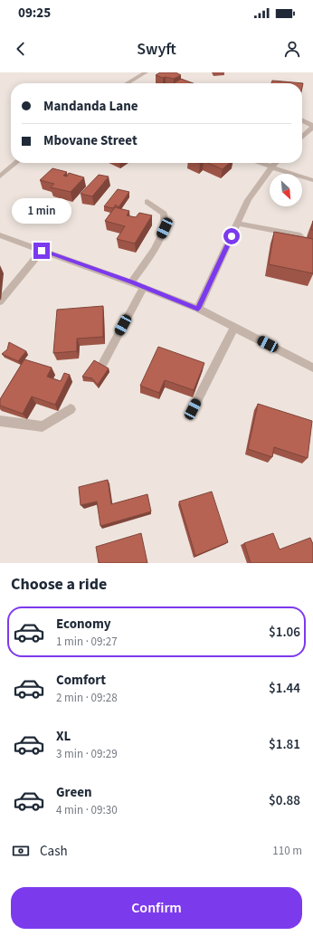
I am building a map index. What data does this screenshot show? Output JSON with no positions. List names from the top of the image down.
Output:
{
  "north": "bottom right",
  "page": {
    "status": "09:25",
    "header": "Swyft",
    "banner": ["Mandanda Lane", "Mbovane Street"],
    "bubble": "1 min",
    "heading": "Choose a ride",
    "list": [
      {
        "name": "Economy",
        "note": "1 min · 09:27",
        "value": "$1.06"
      },
      {
        "name": "Comfort",
        "note": "2 min · 09:28",
        "value": "$1.44"
      },
      {
        "name": "XL",
        "note": "3 min · 09:29",
        "value": "$1.81"
      },
      {
        "name": "Green",
        "note": "4 min · 09:30",
        "value": "$0.88"
      }
    ],
    "pay": ["Cash", "110 m"],
    "buttons": "Confirm"
  }
}
